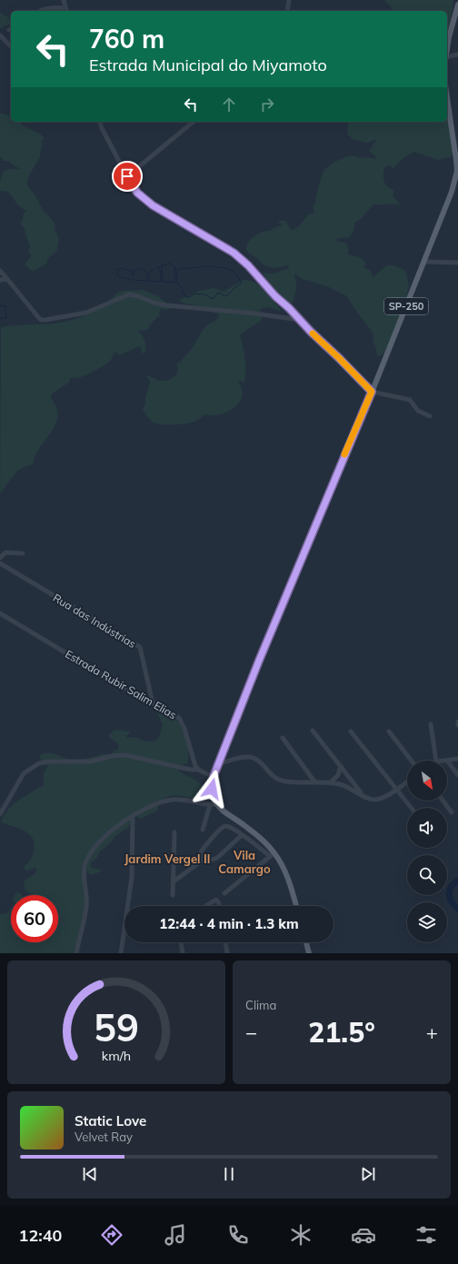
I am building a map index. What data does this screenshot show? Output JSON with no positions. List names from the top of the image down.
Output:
{
  "streets": {
    "main road": ["SP-250"],
    "street": ["Rua das Indústrias", "Estrada Rubir Salim Elias"]
  },
  "crossings": [
    ["Rua das Indústrias", "Estrada Rubir Salim Elias"]
  ],
  "districts": ["Vila Camargo", "Jardim Vergel II"],
  "north": "bottom right",
  "page": {
    "turn": ["760 m", "Estrada Municipal do Miyamoto"],
    "limit": "60",
    "trip": "12:44 · 4 min · 1.3 km",
    "tile": "Clima",
    "heat": ["−", "21.5°", "+"],
    "song": ["Static Love", "Velvet Ray"],
    "tabs": "12:40",
    "gauge": ["59", "km/h"]
  }
}
